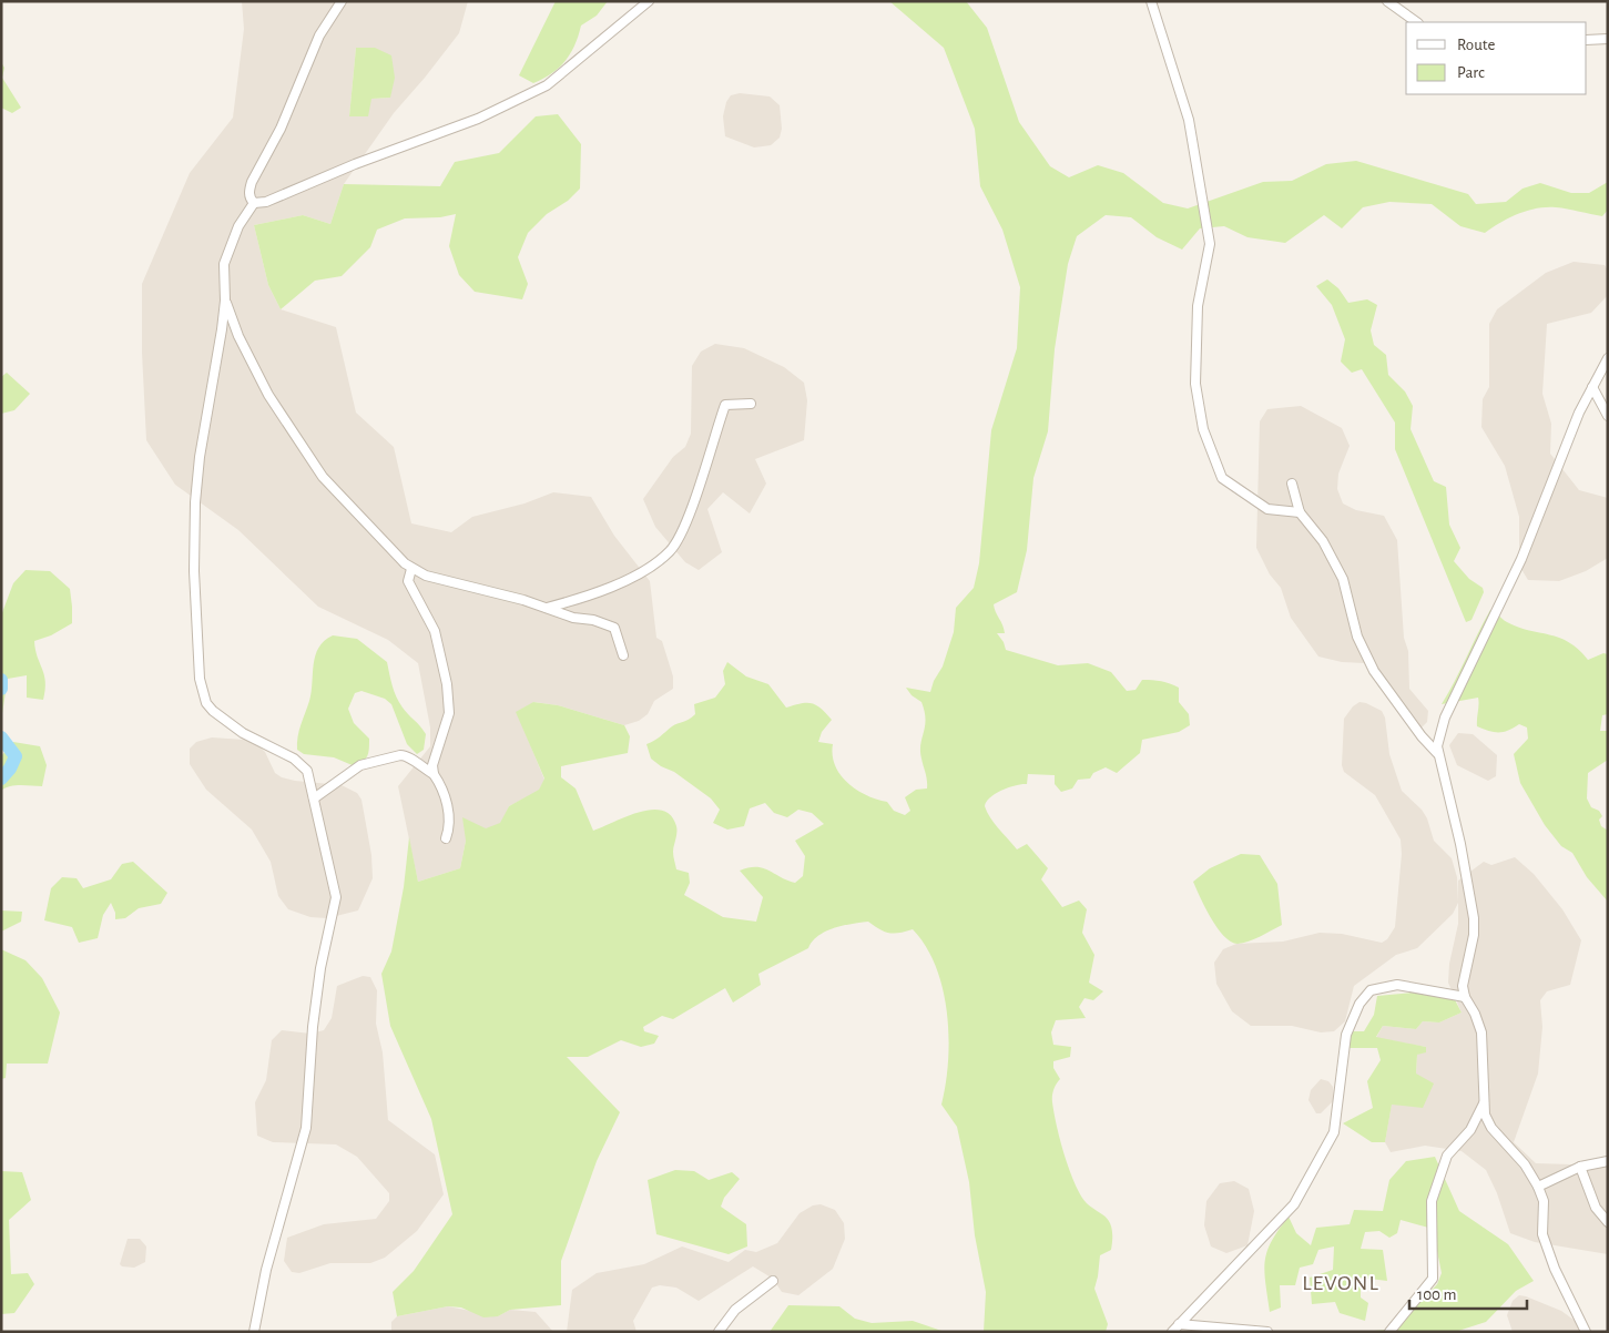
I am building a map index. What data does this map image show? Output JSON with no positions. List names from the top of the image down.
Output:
{
  "districts": ["LEVONL"],
  "legend": ["Route", "Parc"],
  "scale_bar": "100 m"
}
